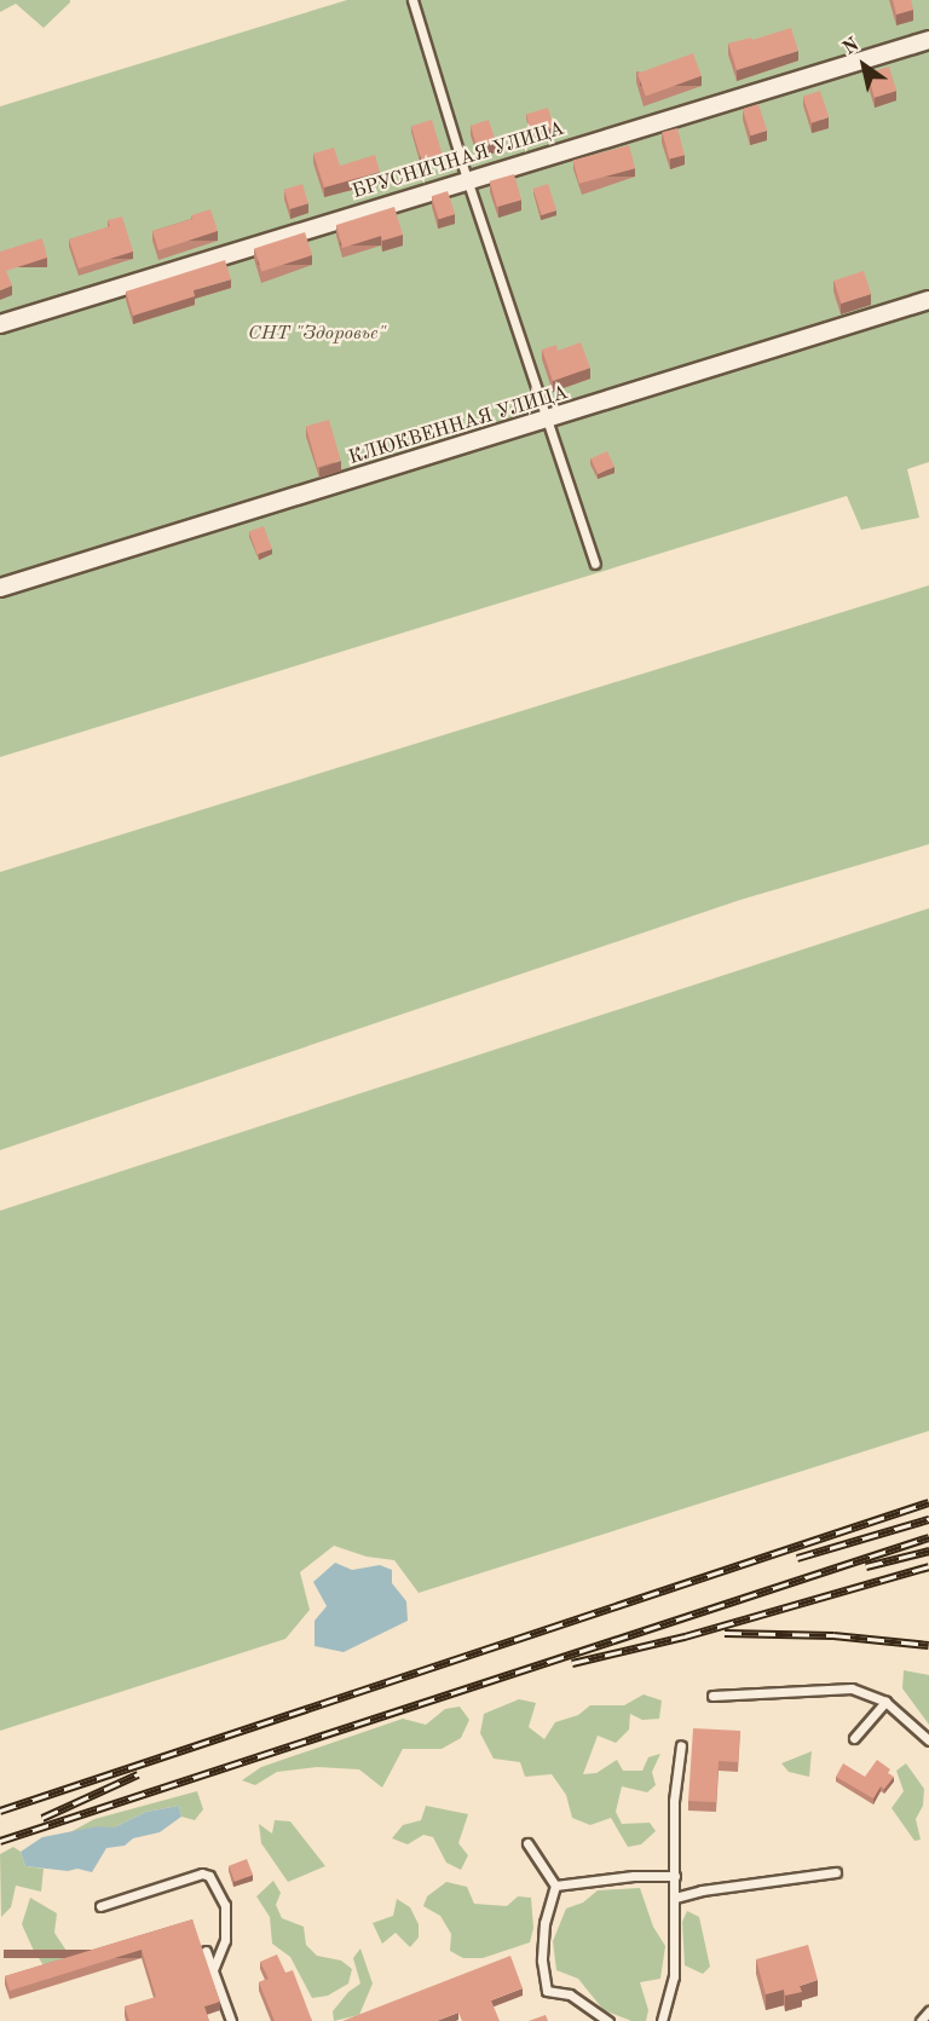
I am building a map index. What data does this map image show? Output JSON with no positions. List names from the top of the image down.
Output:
{
  "streets": {
    "street": ["БРУСНИЧНАЯ УЛИЦА", "КЛЮКВЕННАЯ УЛИЦА"]
  },
  "parks": ["СНТ \"Здоровье\""],
  "north": "top left"
}
